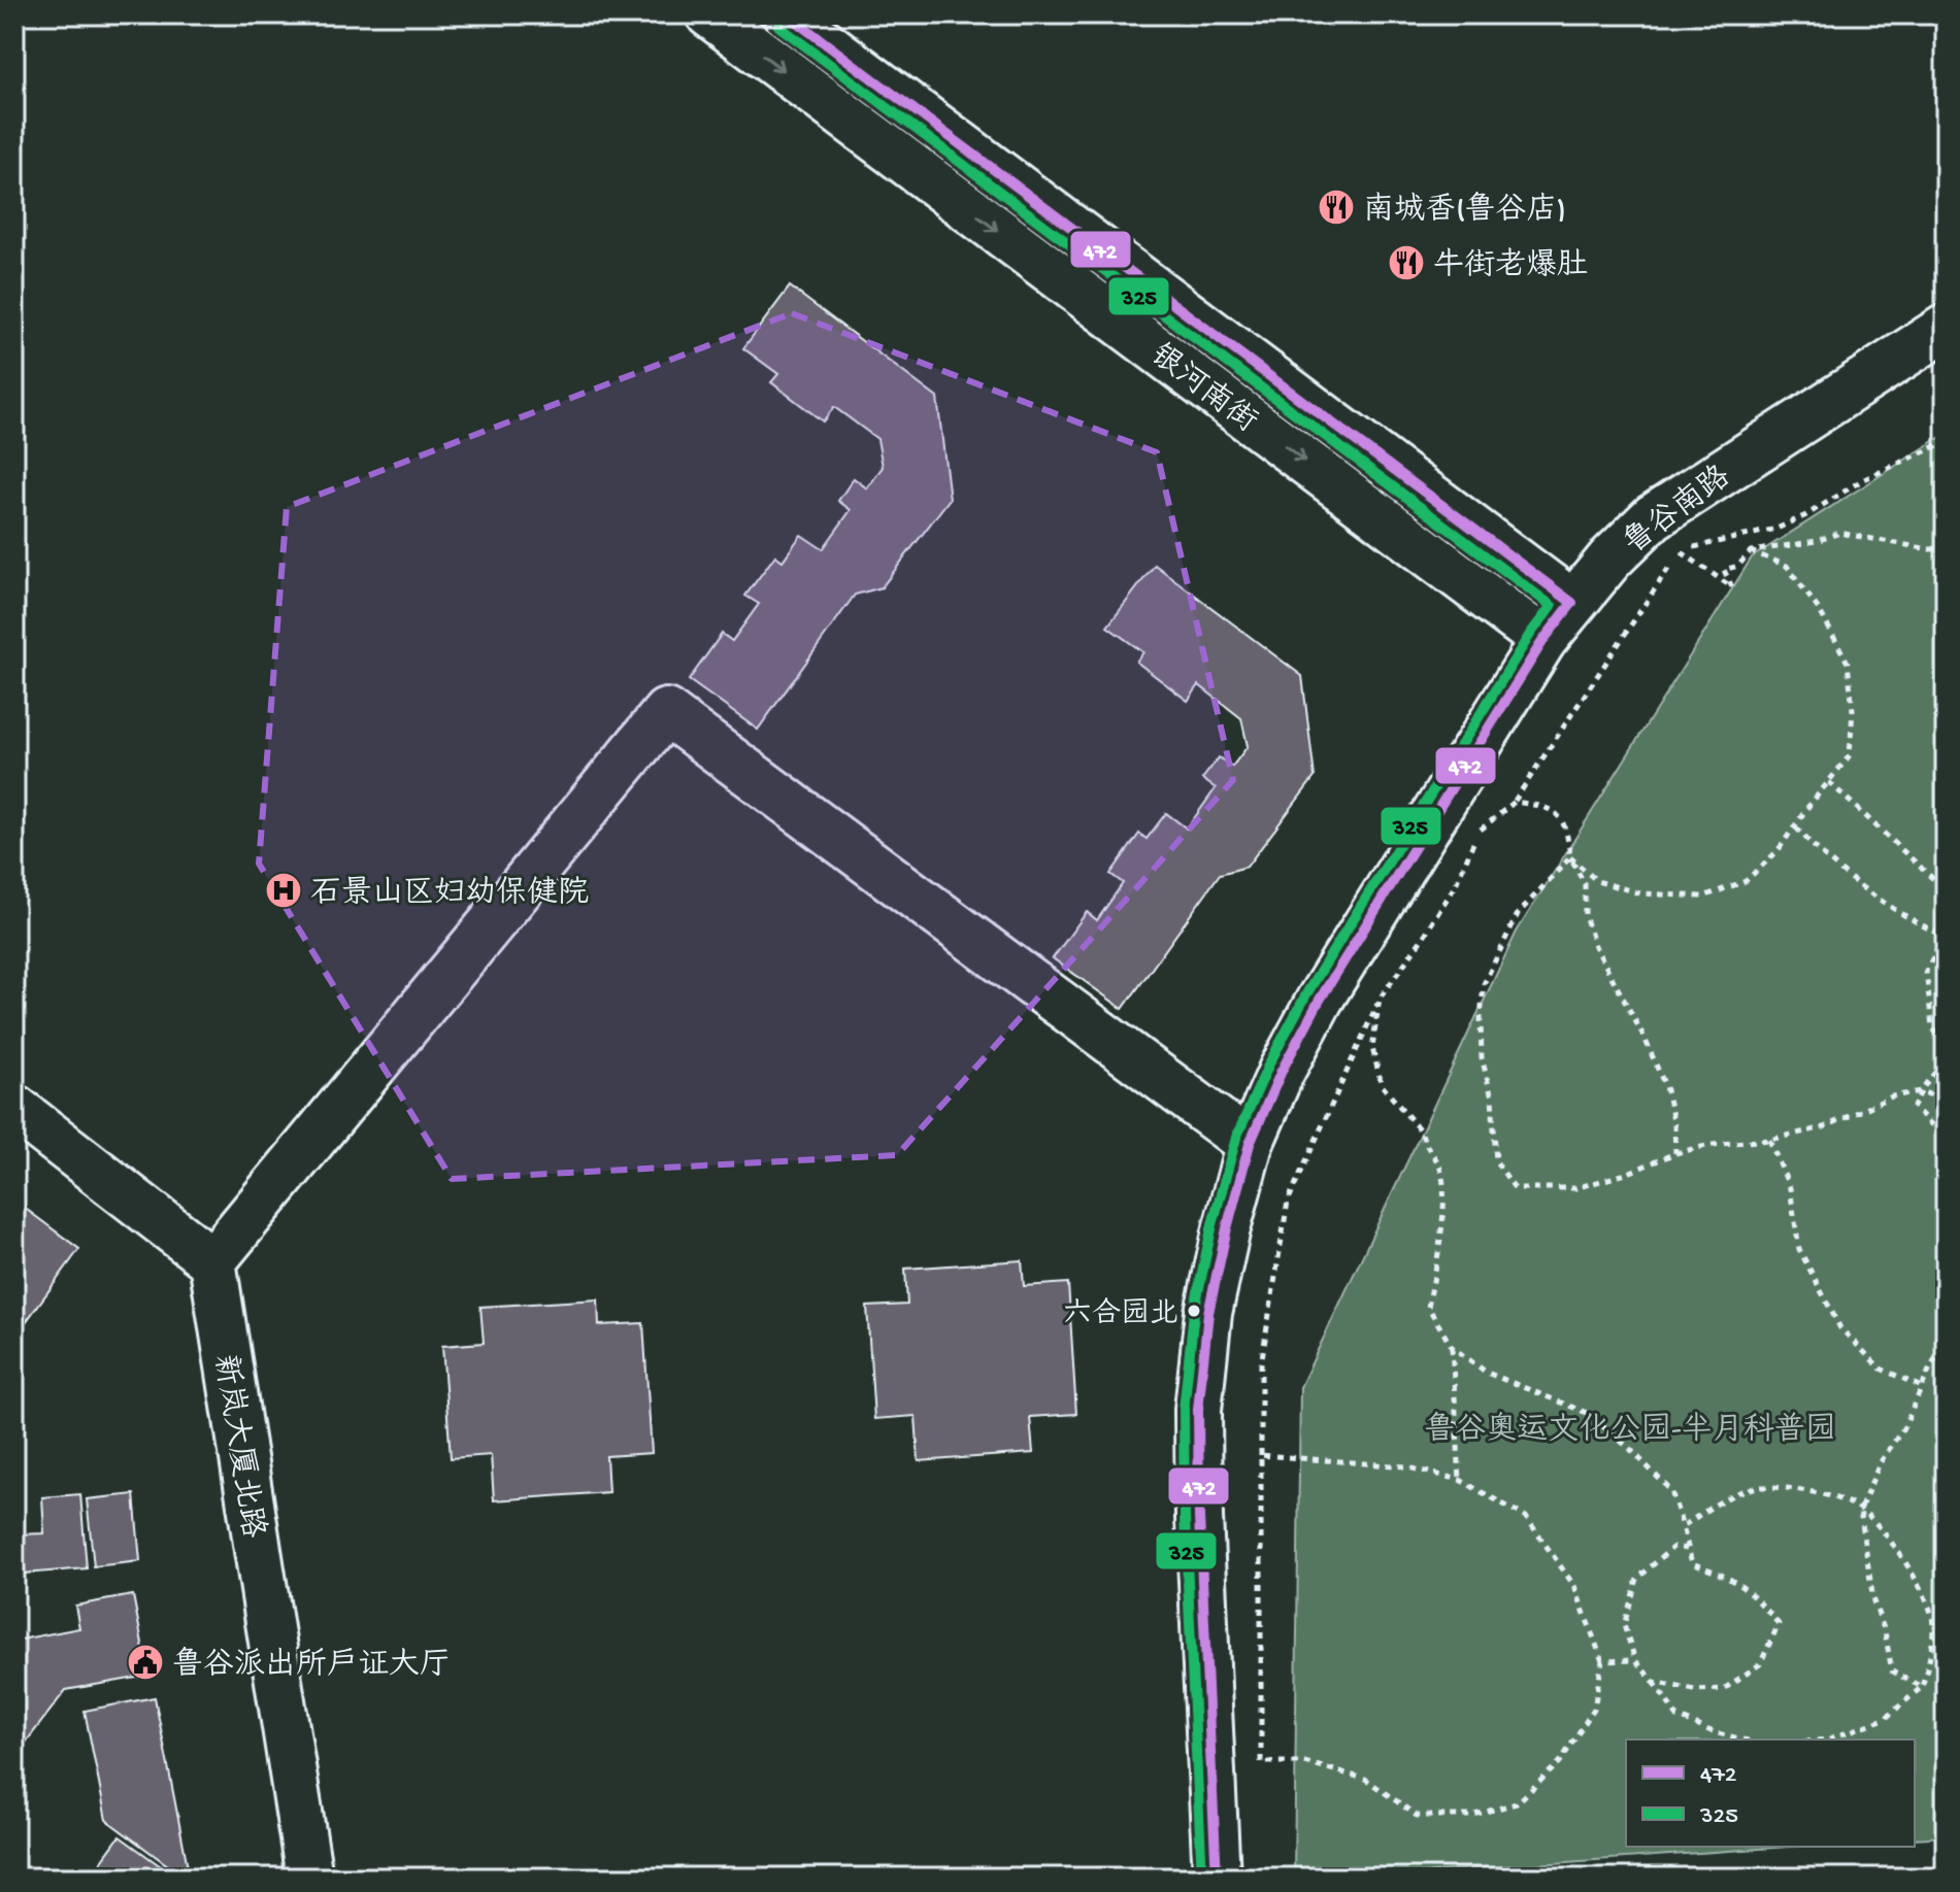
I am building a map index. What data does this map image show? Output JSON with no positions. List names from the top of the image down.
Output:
{
  "streets": {
    "street": ["银河南街", "鲁谷南路", "新岚大厦北路"]
  },
  "crossings": [
    ["银河南街", "鲁谷南路"]
  ],
  "parks": ["鲁谷奥运文化公园-半月科普园"],
  "places": {
    "restaurant": ["南城香(鲁谷店)", "牛街老爆肚"],
    "hospital": ["石景山区妇幼保健院"],
    "other": ["六合园北"],
    "public building": ["鲁谷派出所户证大厅"]
  },
  "lines": ["transit line 472", "transit line 325"],
  "legend": ["472", "325"]
}
